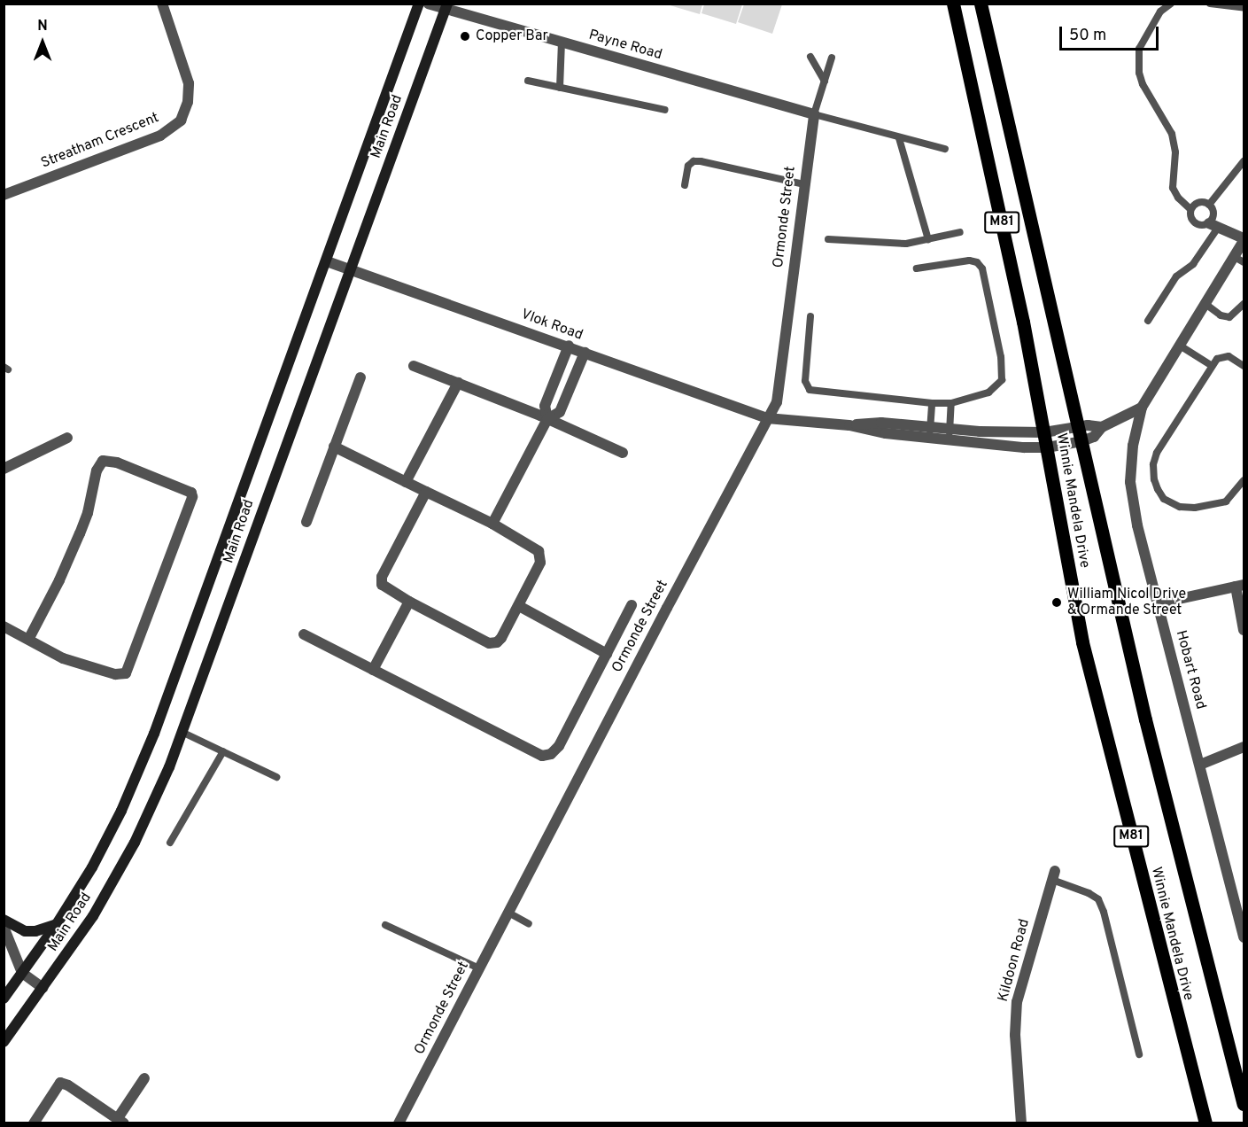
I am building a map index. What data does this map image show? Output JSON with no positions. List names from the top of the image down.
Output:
{
  "streets": {
    "main road": ["Main Road", "M81", "Winnie Mandela Drive"],
    "street": [
      "Payne Road",
      "Streatham Crescent",
      "Ormonde Street",
      "Vlok Road",
      "Hobart Road",
      "Kildoon Road"
    ]
  },
  "crossings": [
    ["Payne Road", "Main Road"],
    ["Payne Road", "Ormonde Street"],
    ["Main Road", "Vlok Road"],
    ["Ormonde Street", "Vlok Road"]
  ],
  "places": ["Copper Bar", "William Nicol Drive & Ormande Street"],
  "scale_bar": "50 m",
  "north": "top"
}
